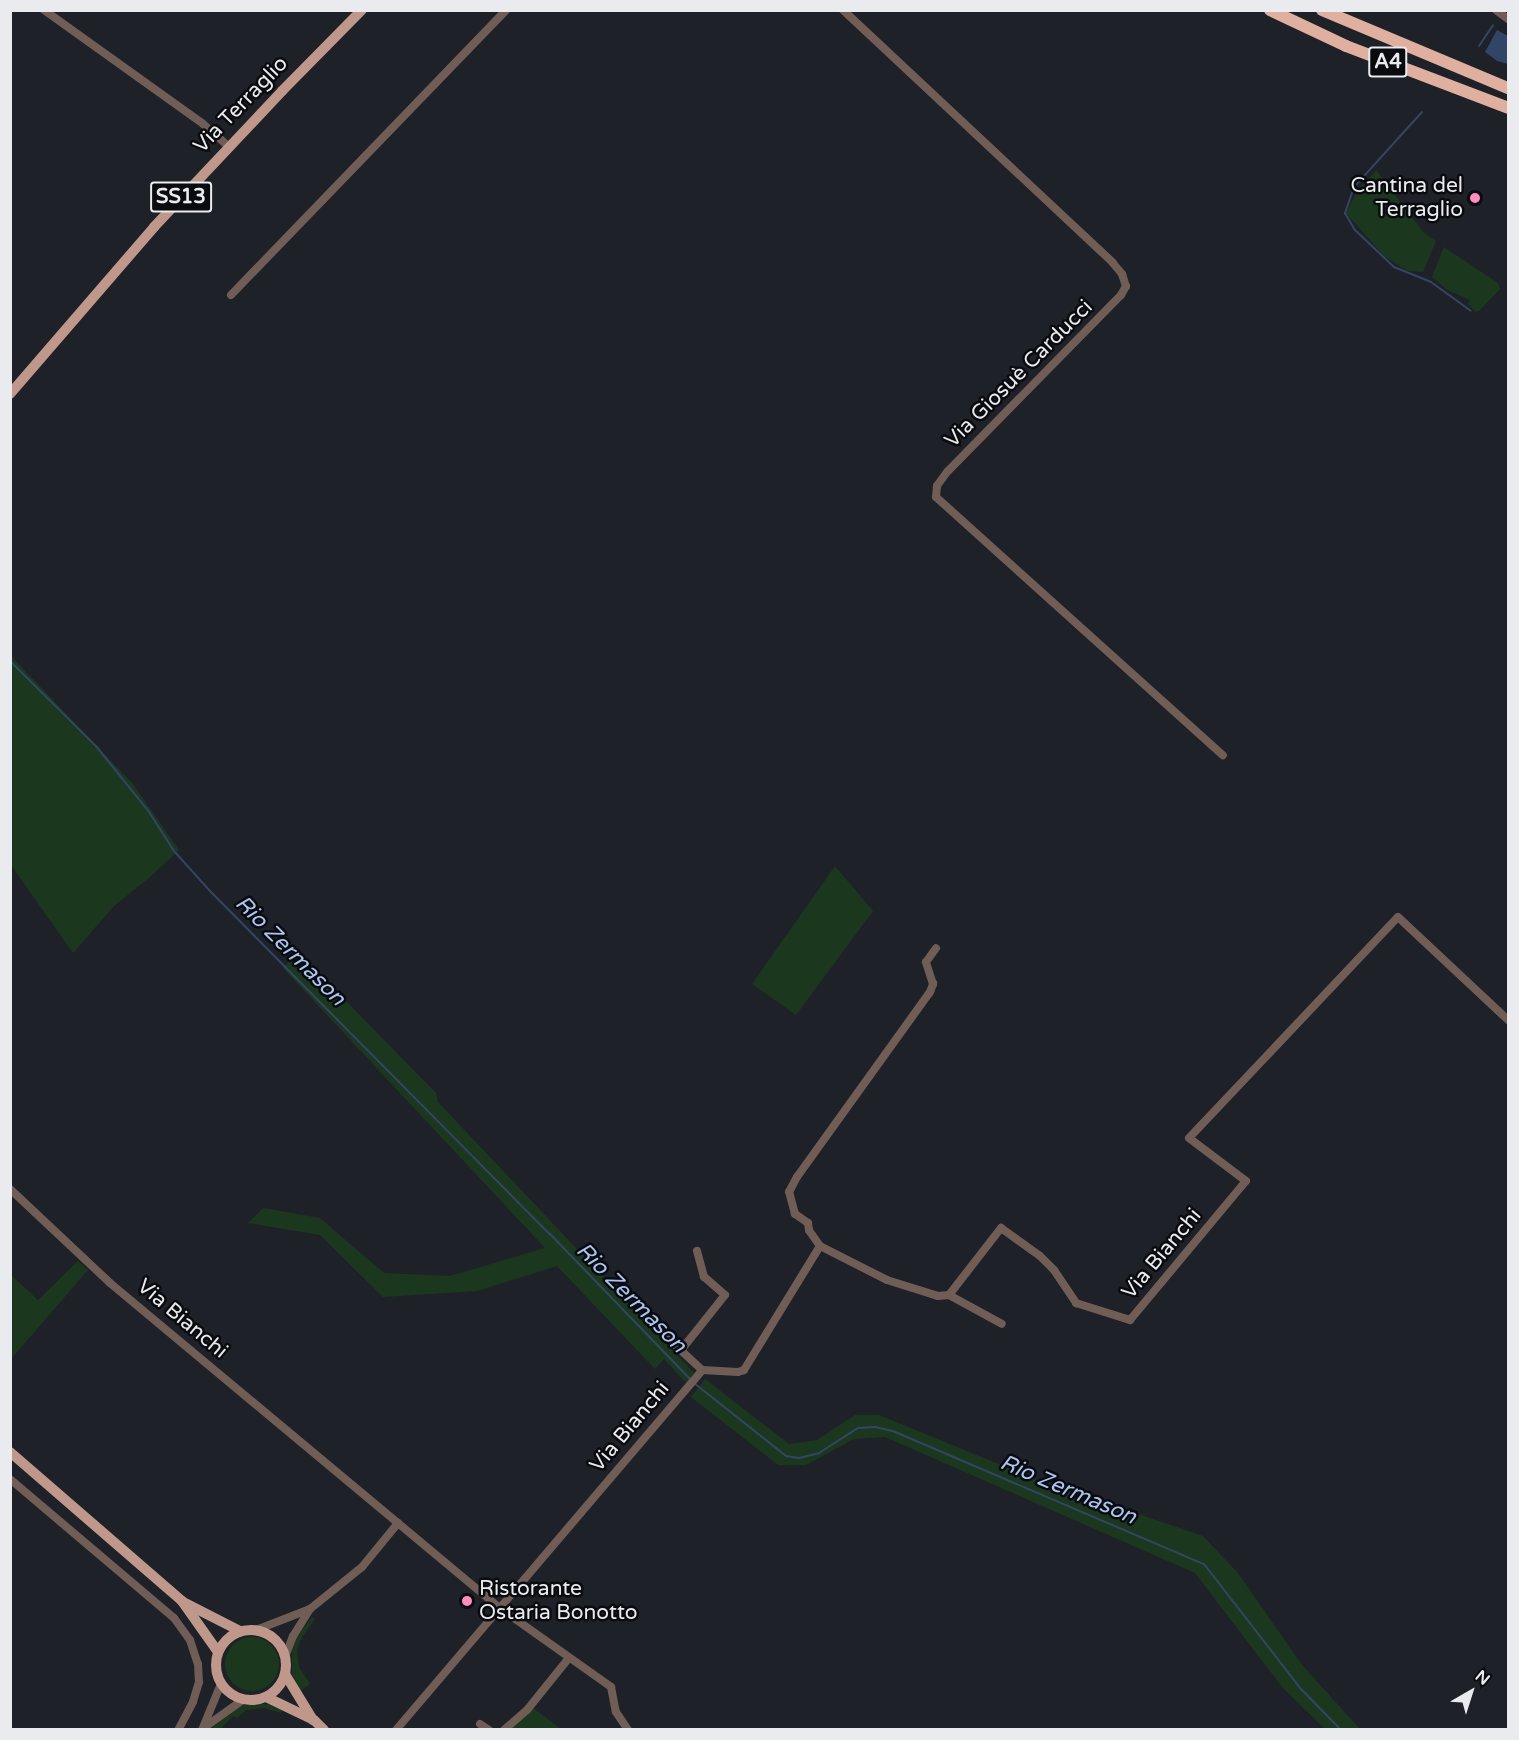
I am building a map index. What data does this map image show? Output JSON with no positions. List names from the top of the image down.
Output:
{
  "streets": {
    "highway": ["A4"],
    "main road": ["Via Terraglio", "SS13"],
    "street": ["Via Giosuè Carducci", "Via Bianchi"]
  },
  "water": ["Rio Zermason"],
  "places": ["Cantina del Terraglio", "Ristorante Ostaria Bonotto"],
  "north": "top right"
}
